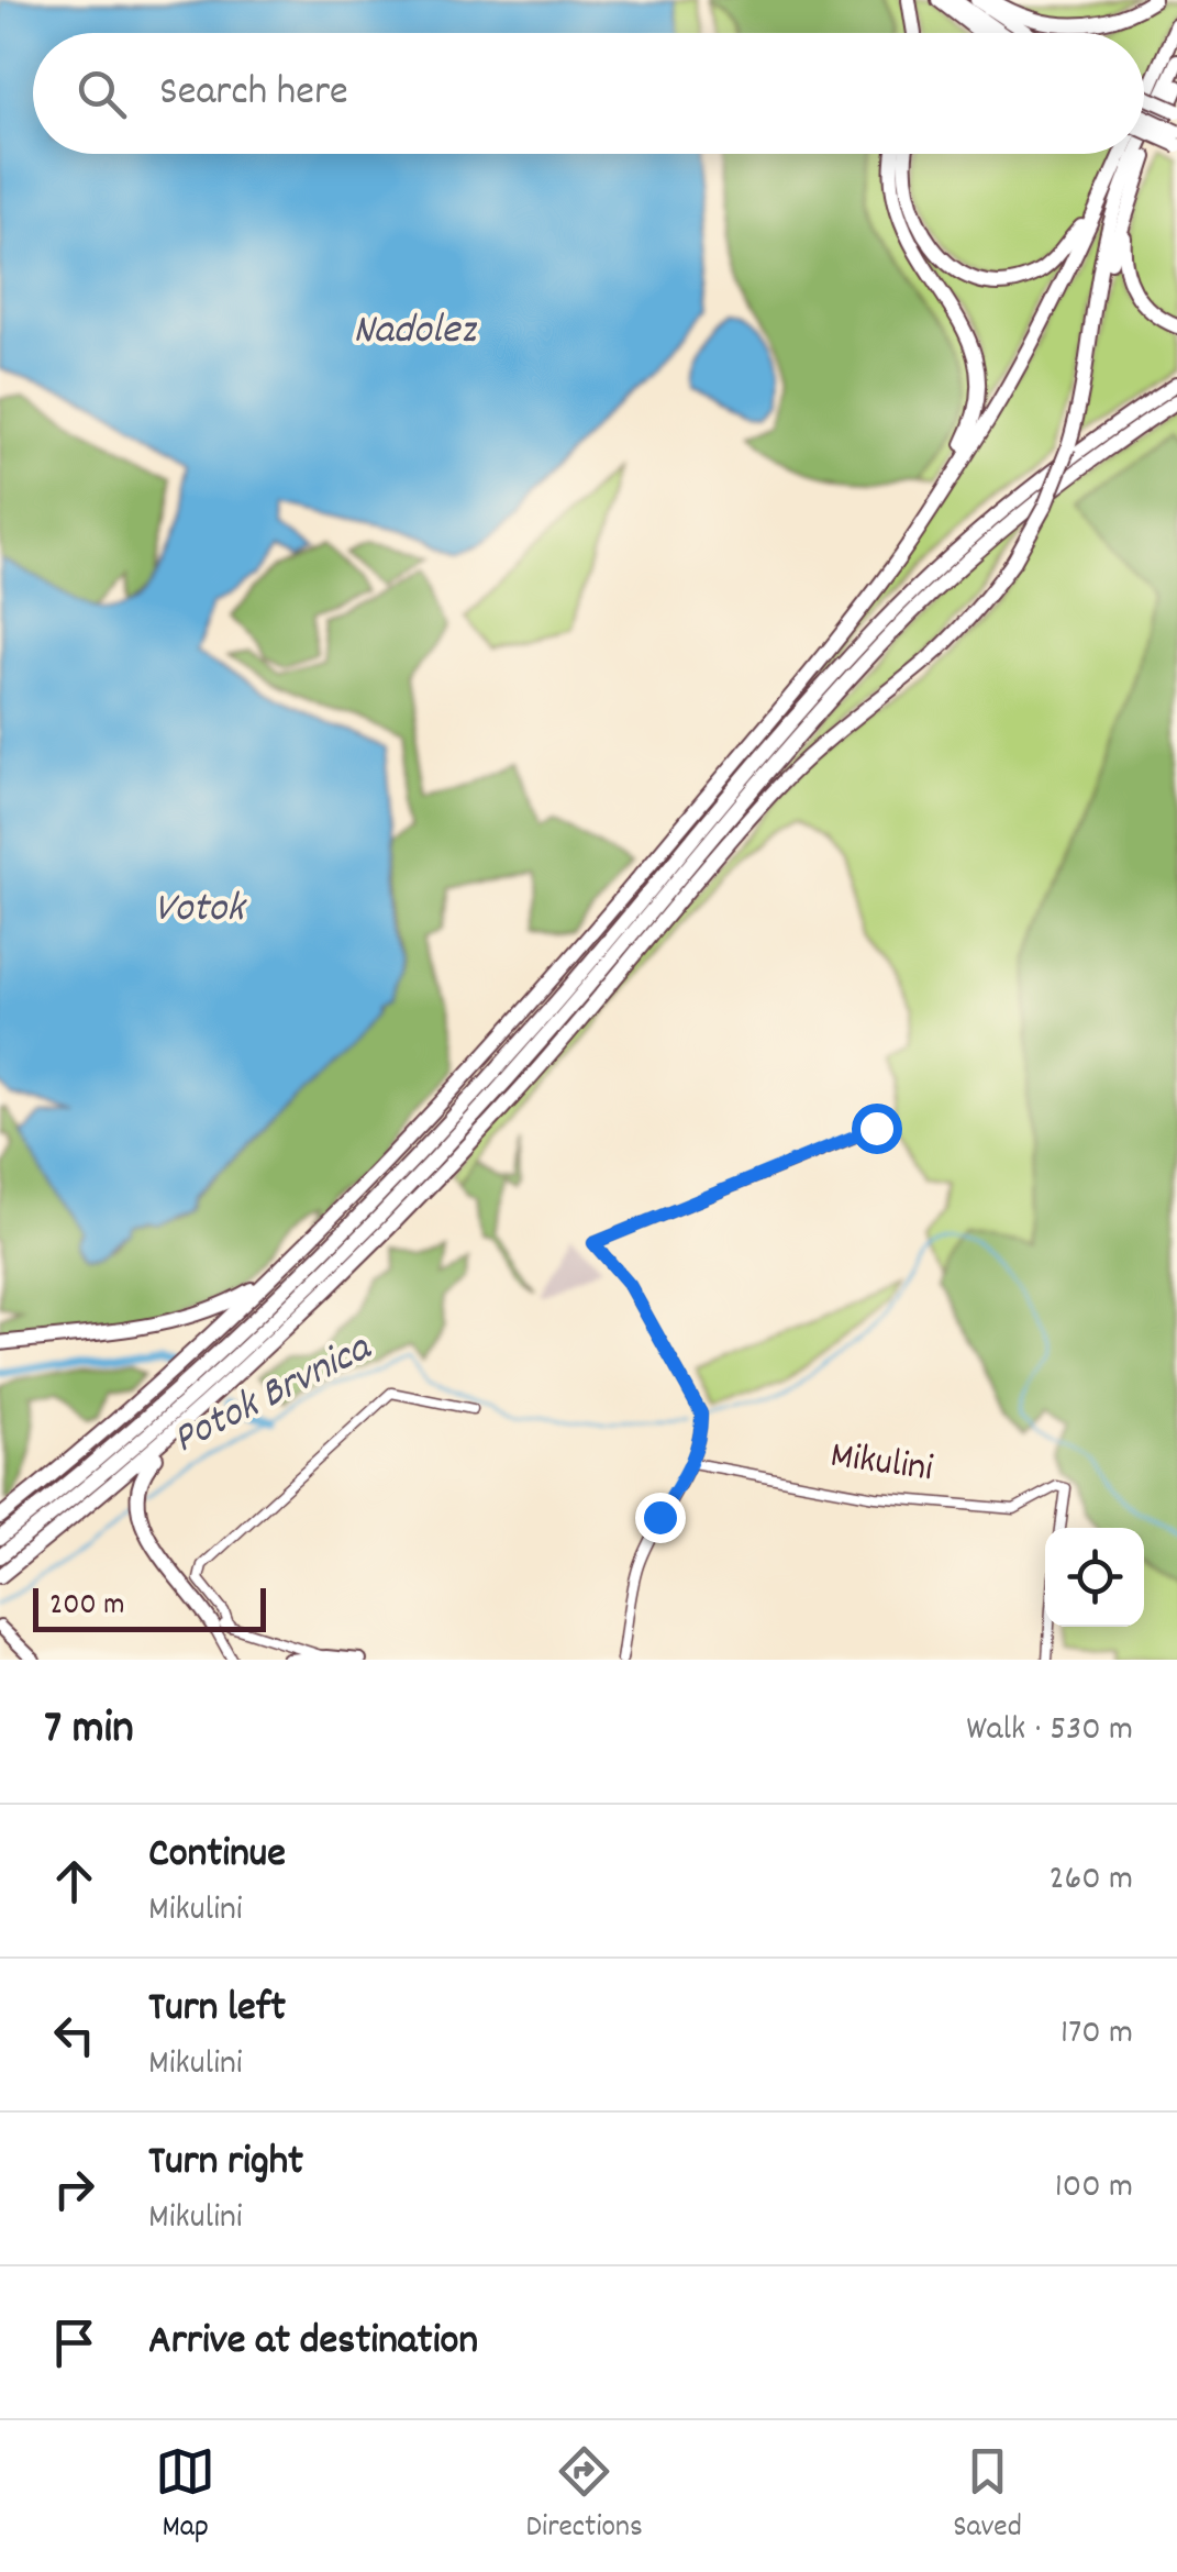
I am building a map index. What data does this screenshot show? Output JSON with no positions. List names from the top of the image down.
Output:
{
  "streets": {
    "street": ["Mikulini"]
  },
  "water": ["Nadolez", "Votok", "Potok Brvnica"],
  "scale_bar": "200 m",
  "page": {
    "search": "Search here",
    "scale": "200 m",
    "heading": ["7 min", "Walk · 530 m"],
    "list": [
      ["Continue", "Mikulini", "260 m"],
      ["Turn left", "Mikulini", "170 m"],
      ["Turn right", "Mikulini", "100 m"],
      "Arrive at destination"
    ],
    "nav": ["Map", "Directions", "Saved"]
  }
}
